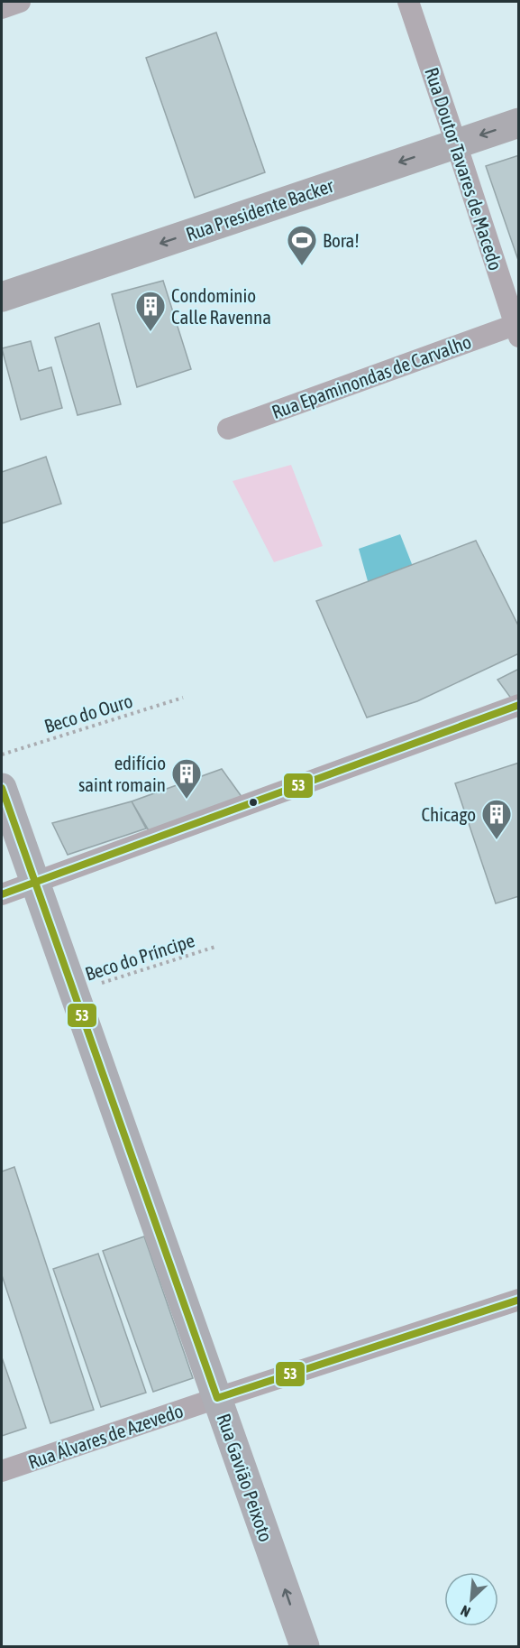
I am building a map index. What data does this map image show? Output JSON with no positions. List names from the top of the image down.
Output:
{
  "streets": {
    "main road": ["Rua Gavião Peixoto"],
    "street": [
      "Rua Doutor Tavares de Macedo",
      "Rua Presidente Backer",
      "Rua Epaminondas de Carvalho",
      "Rua Álvares de Azevedo"
    ],
    "path": ["Beco do Ouro", "Beco do Príncipe"]
  },
  "crossings": [
    ["Rua Doutor Tavares de Macedo", "Rua Presidente Backer"],
    ["Rua Doutor Tavares de Macedo", "Rua Epaminondas de Carvalho"],
    ["Beco do Príncipe", "Rua Gavião Peixoto"],
    ["Rua Álvares de Azevedo", "Rua Gavião Peixoto"]
  ],
  "one_way": ["Rua Presidente Backer"],
  "places": {
    "sports": ["Bora!"],
    "building": ["Condominio Calle Ravenna", "edifício saint romain", "Chicago"]
  },
  "lines": ["transit line 53"],
  "north": "bottom left"
}
